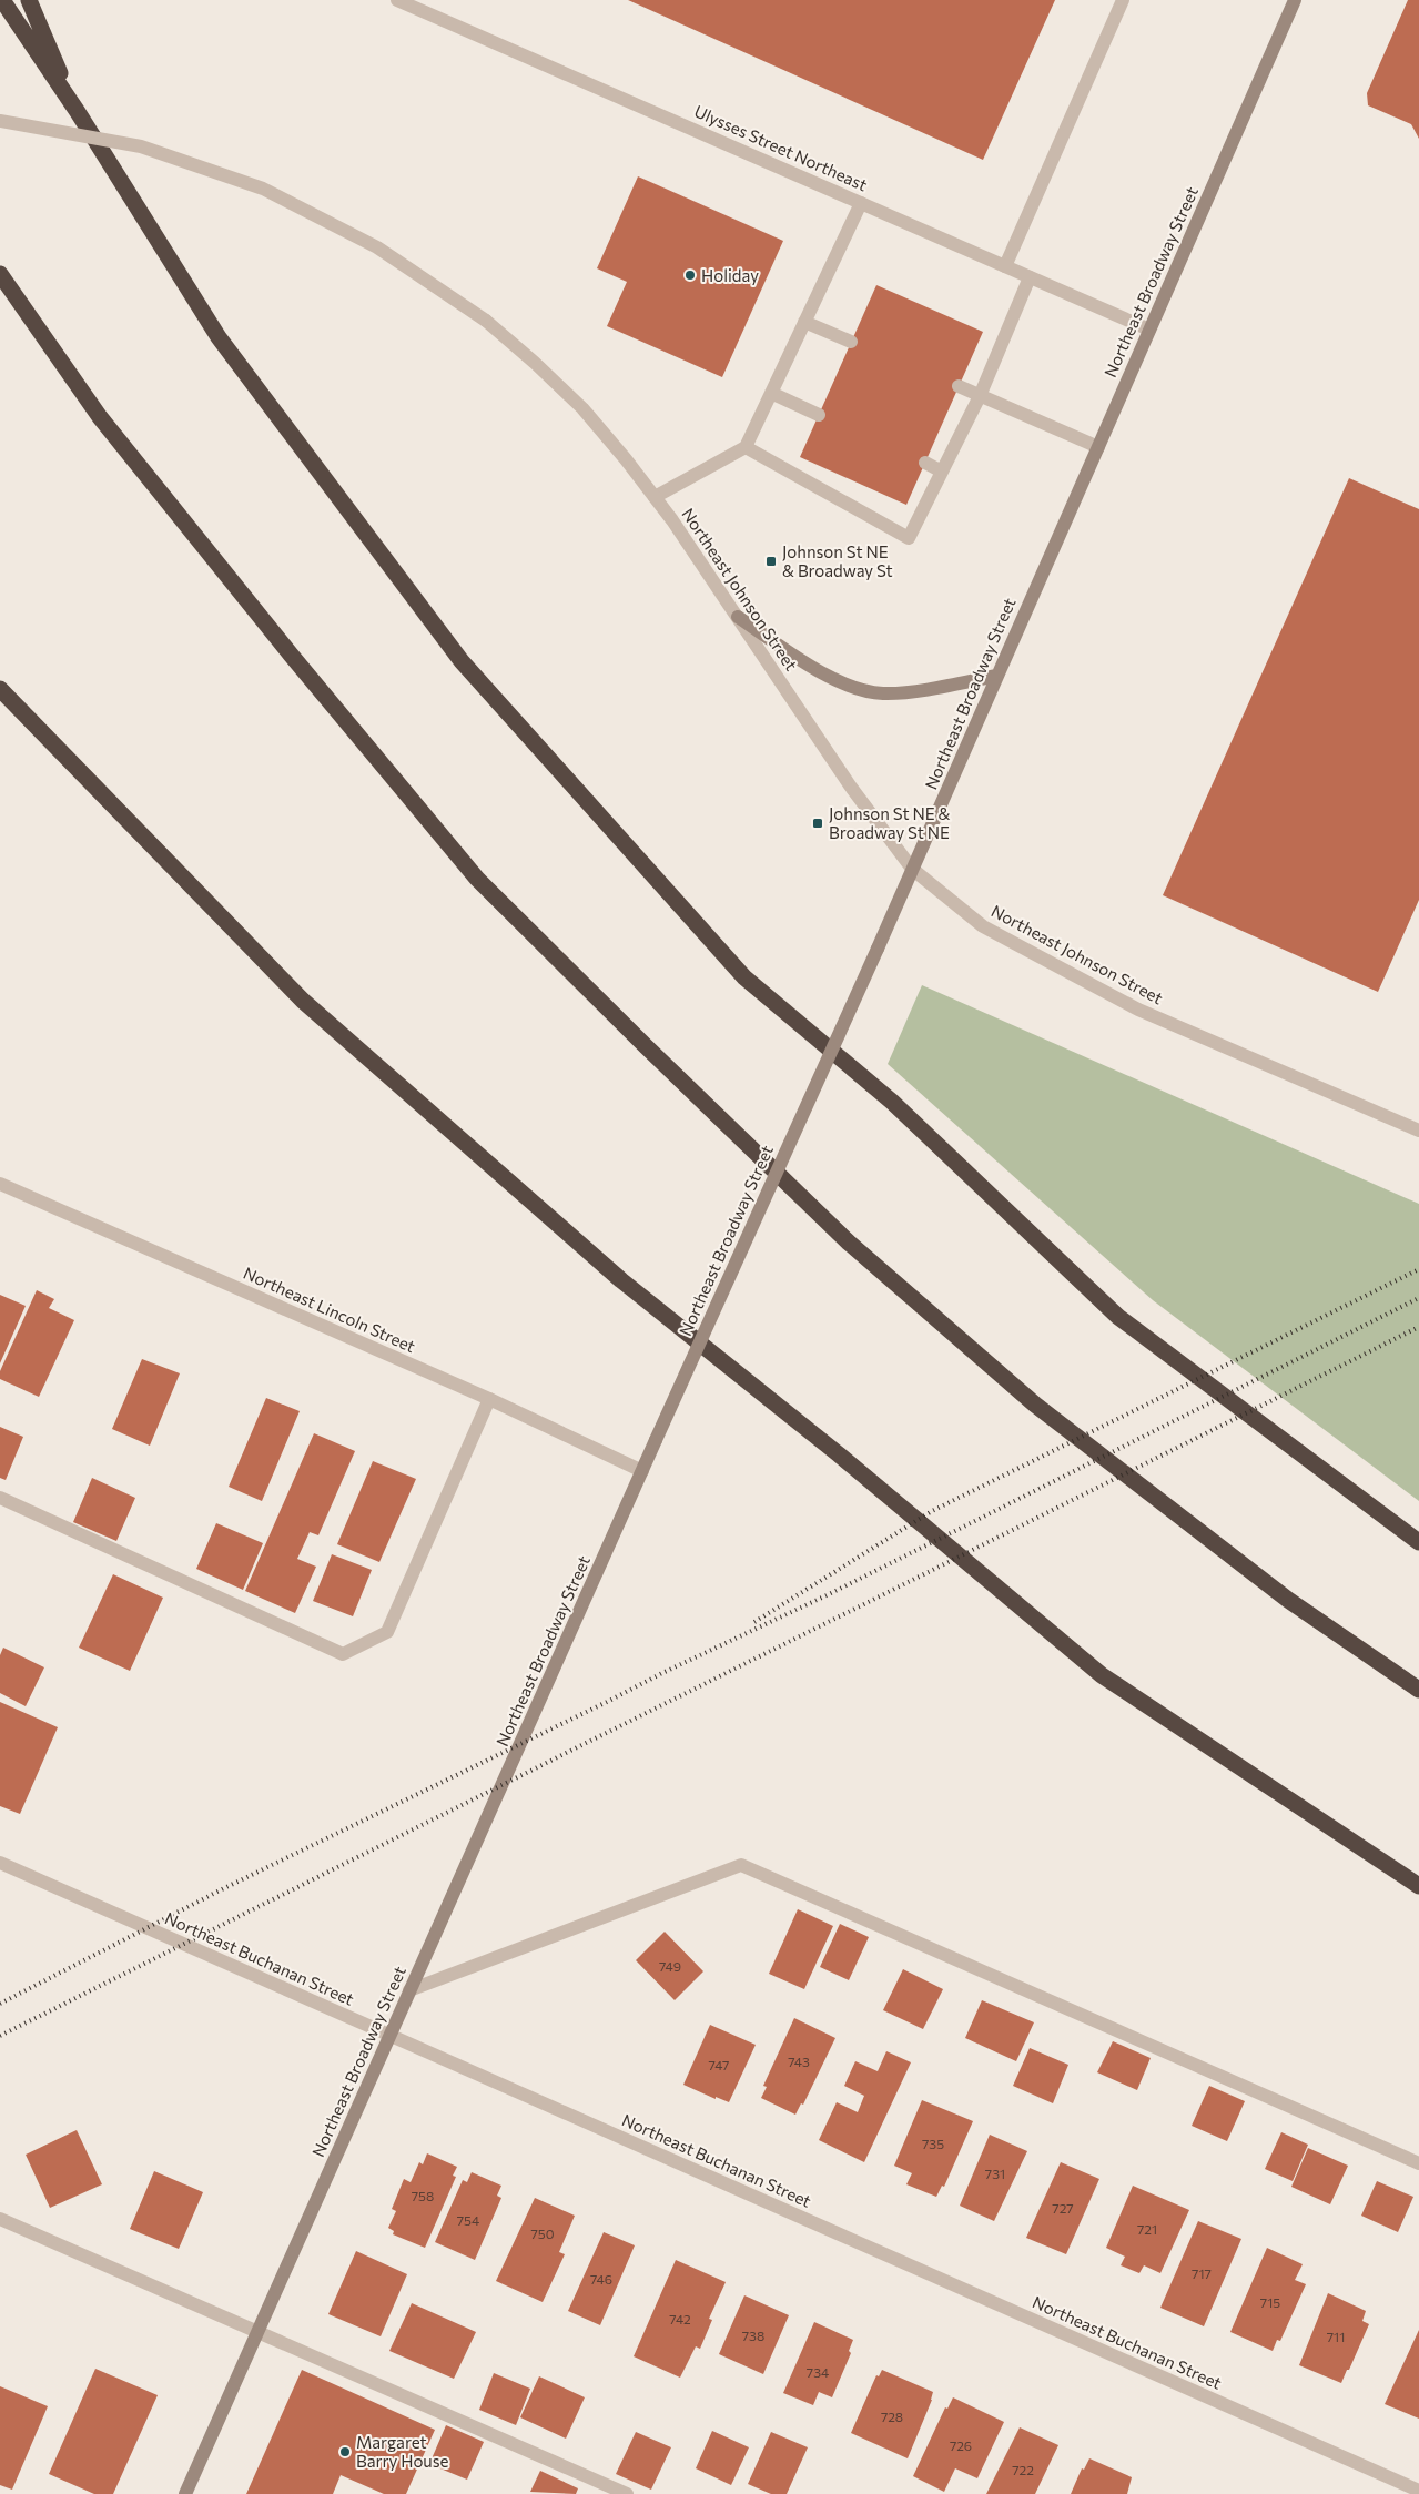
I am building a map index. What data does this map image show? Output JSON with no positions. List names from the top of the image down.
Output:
{
  "streets": {
    "main road": ["Northeast Broadway Street"],
    "street": [
      "Ulysses Street Northeast",
      "Northeast Johnson Street",
      "Northeast Lincoln Street",
      "Northeast Buchanan Street"
    ]
  },
  "crossings": [
    ["Ulysses Street Northeast", "Northeast Broadway Street"],
    ["Northeast Broadway Street", "Northeast Johnson Street"],
    ["Northeast Broadway Street", "Northeast Lincoln Street"],
    ["Northeast Broadway Street", "Northeast Buchanan Street"]
  ],
  "places": {
    "other": ["Holiday", "Margaret Barry House"],
    "transit": ["Johnson St NE & Broadway St", "Johnson St NE & Broadway St NE"]
  },
  "house_numbers": [
    "749",
    "743",
    "747",
    "735",
    "731",
    "758",
    "727",
    "754",
    "721",
    "750",
    "717",
    "746",
    "715",
    "742",
    "738",
    "711",
    "734",
    "728",
    "726",
    "722"
  ]
}
